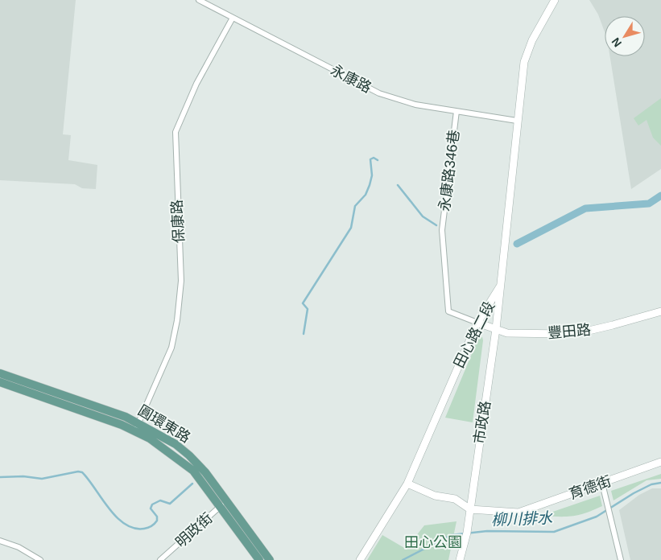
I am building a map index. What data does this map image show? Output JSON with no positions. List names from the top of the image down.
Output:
{
  "streets": {
    "main road": ["圓環東路"],
    "street": [
      "永康路",
      "永康路346巷",
      "保康路",
      "豐田路",
      "田心路二段",
      "市政路",
      "育德街",
      "明政街"
    ]
  },
  "crossings": [
    ["永康路", "永康路346巷"],
    ["永康路", "保康路"],
    ["永康路", "田心路二段"],
    ["永康路346巷", "豐田路"],
    ["永康路346巷", "田心路二段"],
    ["保康路", "圓環東路"],
    ["豐田路", "田心路二段"],
    ["豐田路", "市政路"],
    ["田心路二段", "市政路"],
    ["市政路", "育德街"],
    ["圓環東路", "明政街"]
  ],
  "water": ["柳川排水"],
  "parks": ["田心公園"],
  "north": "bottom left"
}
